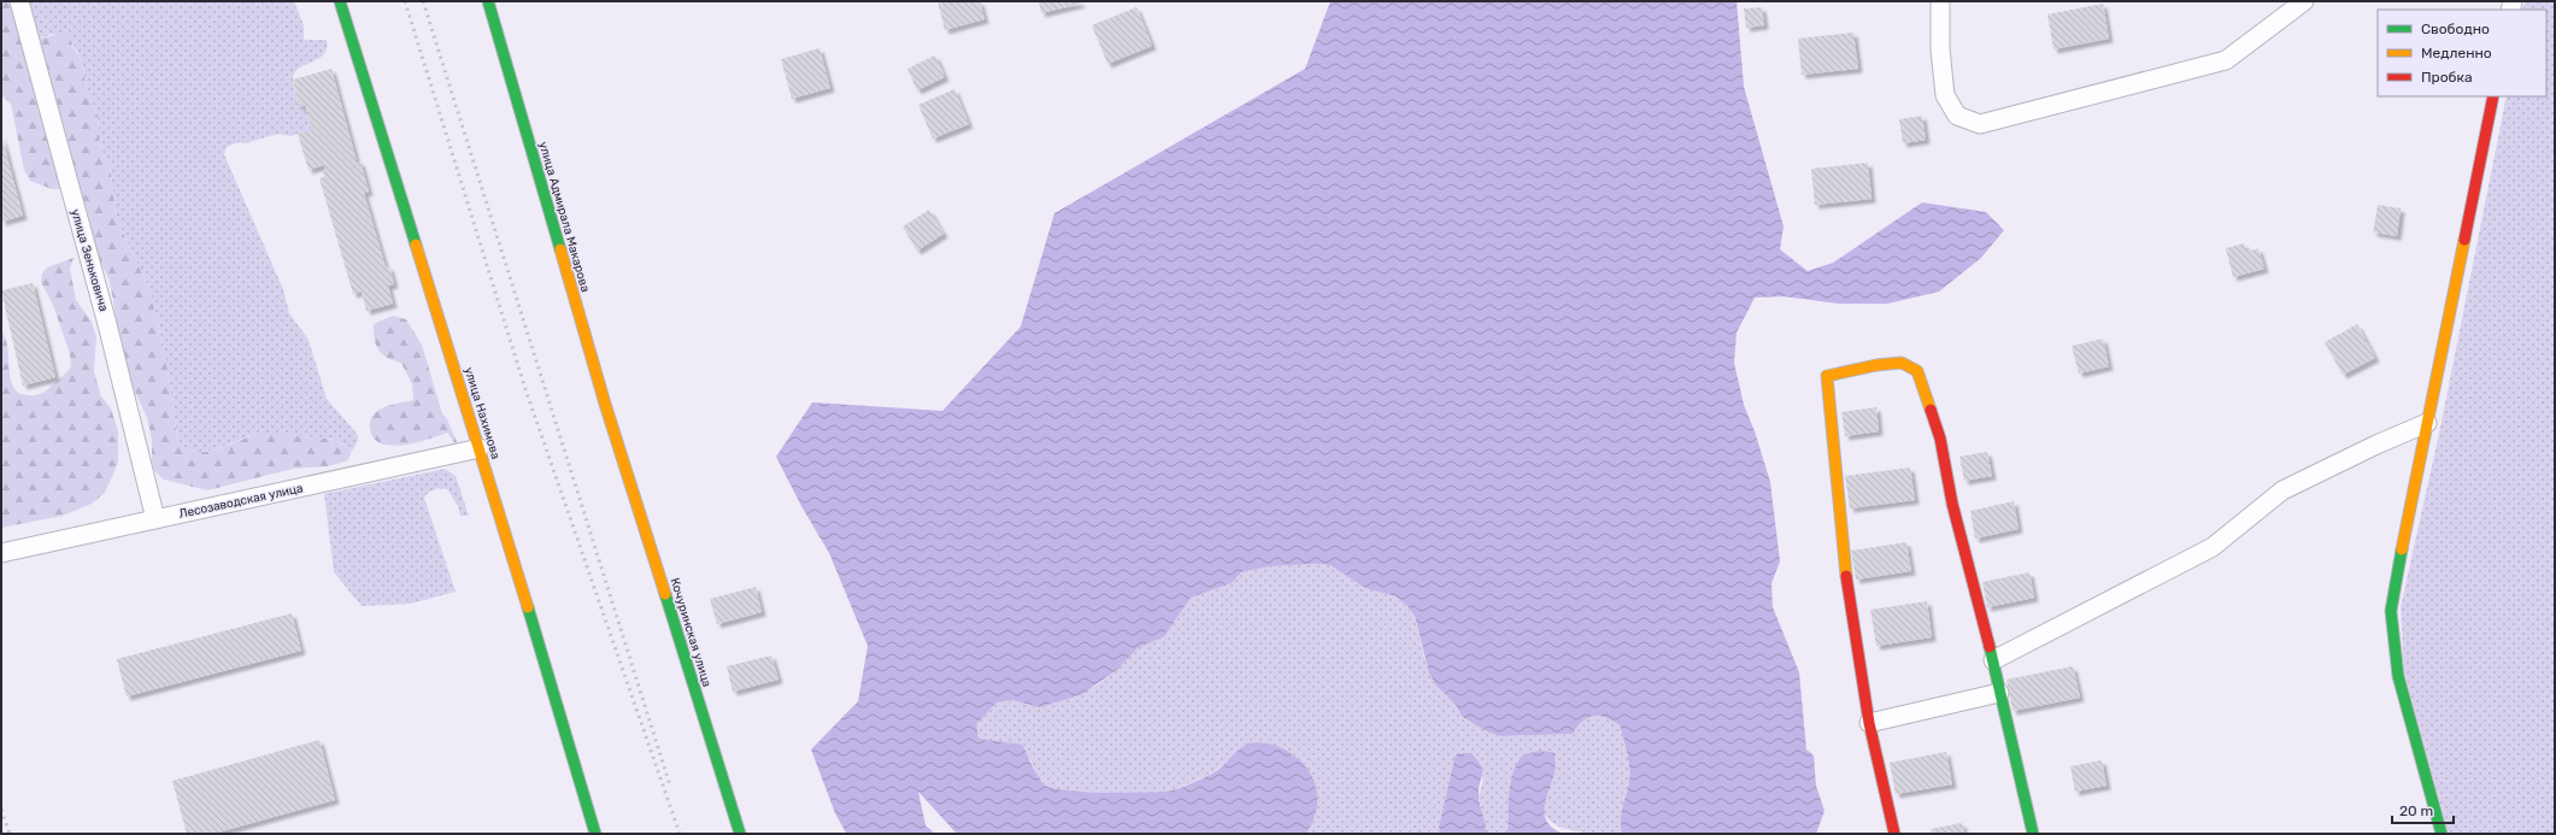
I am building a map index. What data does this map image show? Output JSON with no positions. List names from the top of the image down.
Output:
{
  "streets": {
    "street": [
      "улица Адмирала Макарова",
      "улица Зеньковича",
      "улица Нахимова",
      "Лесозаводская улица",
      "Кочуринская улица"
    ]
  },
  "crossings": [
    ["улица Адмирала Макарова", "Кочуринская улица"],
    ["улица Зеньковича", "Лесозаводская улица"],
    ["улица Нахимова", "Лесозаводская улица"]
  ],
  "legend": ["Свободно", "Медленно", "Пробка"],
  "scale_bar": "20 m"
}
